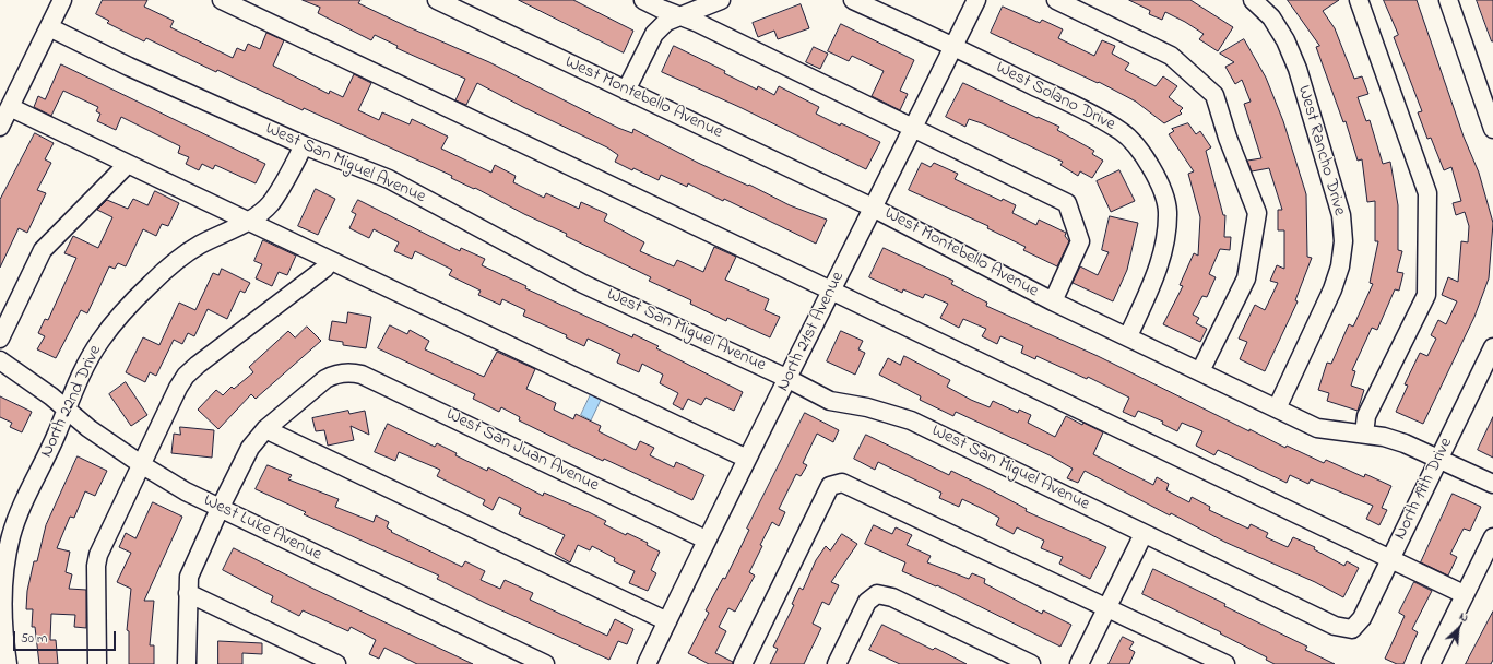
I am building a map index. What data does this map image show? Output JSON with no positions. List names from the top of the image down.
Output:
{
  "streets": {
    "street": [
      "West Solano Drive",
      "West Montebello Avenue",
      "West Rancho Drive",
      "West San Miguel Avenue",
      "North 21st Avenue",
      "North 22nd Drive",
      "West San Juan Avenue",
      "North 19th Drive",
      "West Luke Avenue"
    ]
  },
  "crossings": [
    ["West Solano Drive", "West Montebello Avenue"],
    ["West Solano Drive", "North 21st Avenue"],
    ["West Montebello Avenue", "West Rancho Drive"],
    ["West Montebello Avenue", "North 21st Avenue"],
    ["West Montebello Avenue", "North 19th Drive"],
    ["West San Miguel Avenue", "North 21st Avenue"],
    ["West San Miguel Avenue", "North 22nd Drive"],
    ["West San Miguel Avenue", "North 19th Drive"],
    ["North 21st Avenue", "West San Juan Avenue"],
    ["North 22nd Drive", "West Luke Avenue"]
  ],
  "scale_bar": "50 m",
  "north": "top right"
}
